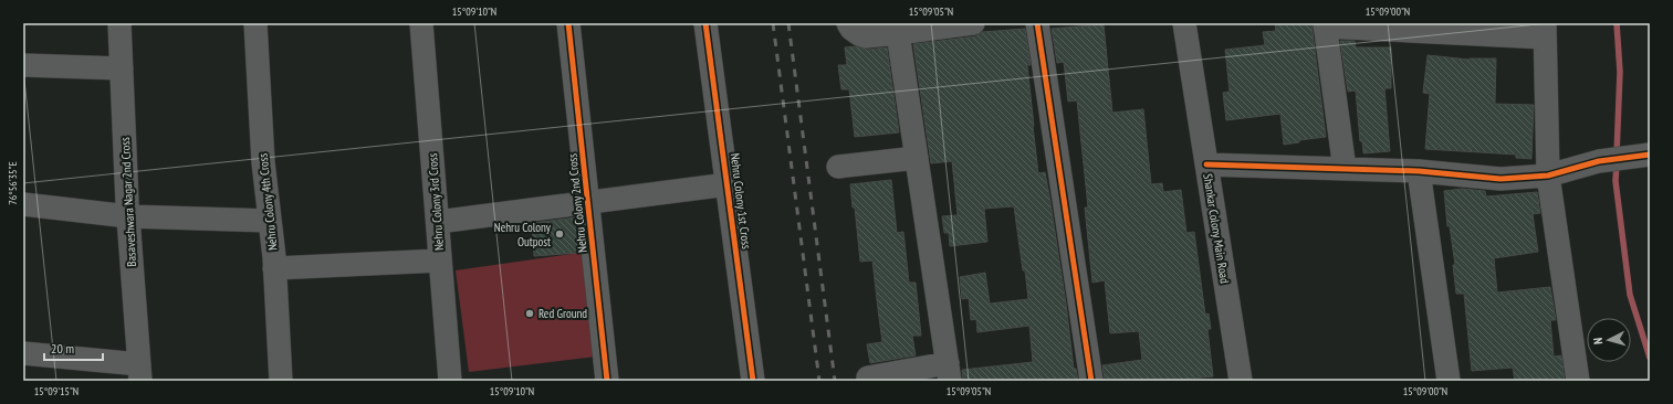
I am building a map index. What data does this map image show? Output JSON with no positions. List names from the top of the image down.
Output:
{
  "streets": {
    "street": [
      "Nehru Colony 1st Cross",
      "Basaveshwara Nagar 2nd Cross",
      "Nehru Colony 4th Cross",
      "Nehru Colony 3rd Cross",
      "Nehru Colony 2nd Cross",
      "Shankar Colony Main Road"
    ]
  },
  "places": ["Nehru Colony Outpost", "Red Ground"],
  "scale_bar": "20 m",
  "north": "left",
  "coordinates": [
    "15°09'10\"N",
    "15°09'05\"N",
    "15°09'00\"N",
    "76°56'35\"E",
    "15°09'15\"N"
  ]
}
